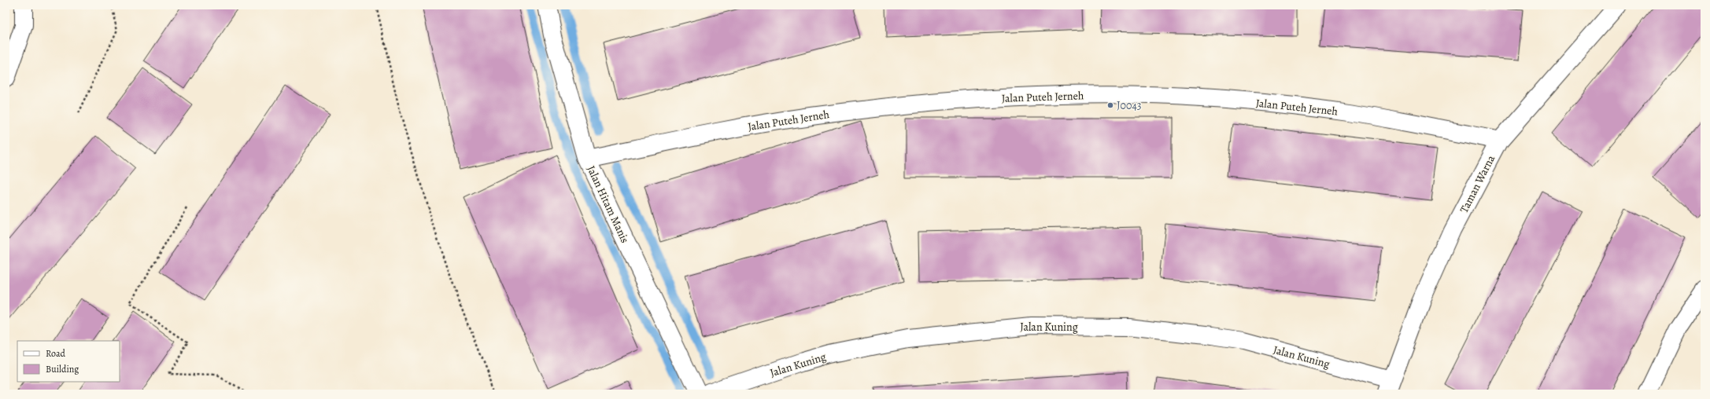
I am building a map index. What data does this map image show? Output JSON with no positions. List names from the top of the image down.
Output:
{
  "streets": {
    "street": [
      "Jalan Puteh Jerneh",
      "Taman Warna",
      "Jalan Hitam Manis",
      "Jalan Kuning"
    ]
  },
  "crossings": [
    ["Jalan Puteh Jerneh", "Taman Warna"],
    ["Jalan Puteh Jerneh", "Jalan Hitam Manis"],
    ["Taman Warna", "Jalan Kuning"]
  ],
  "places": ["J0043"],
  "legend": ["Road", "Building"]
}
